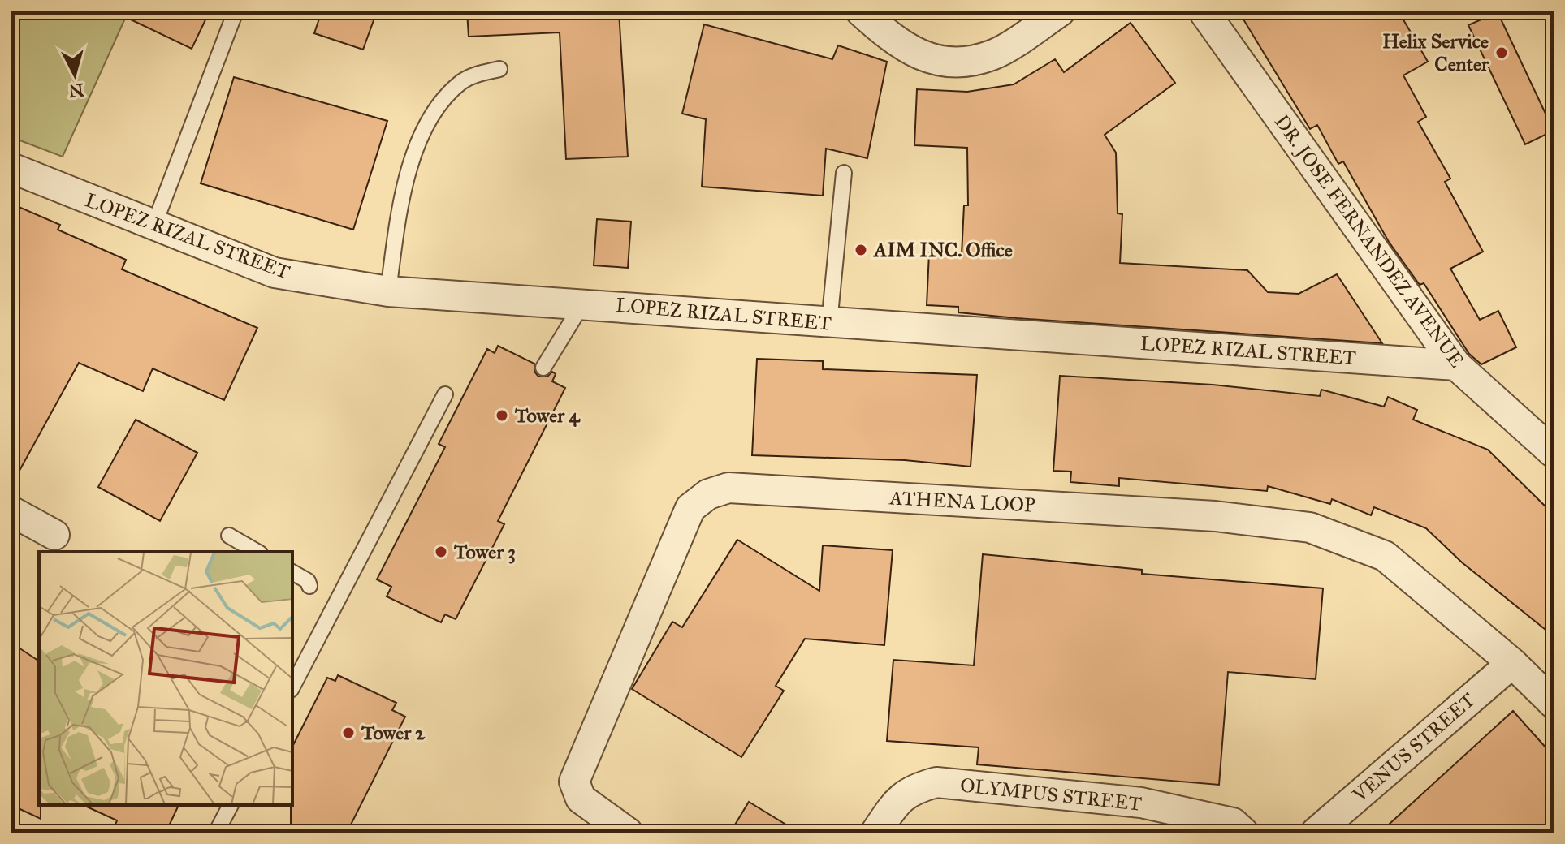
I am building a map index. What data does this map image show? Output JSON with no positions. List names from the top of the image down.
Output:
{
  "streets": {
    "street": [
      "LOPEZ RIZAL STREET",
      "DR. JOSE FERNANDEZ AVENUE",
      "ATHENA LOOP",
      "VENUS STREET",
      "OLYMPUS STREET"
    ]
  },
  "crossings": [
    ["LOPEZ RIZAL STREET", "DR. JOSE FERNANDEZ AVENUE"],
    ["ATHENA LOOP", "VENUS STREET"]
  ],
  "places": [
    "Helix Service Center",
    "AIM INC. Office",
    "Tower 4",
    "Tower 3",
    "Tower 2"
  ],
  "north": "bottom"
}
